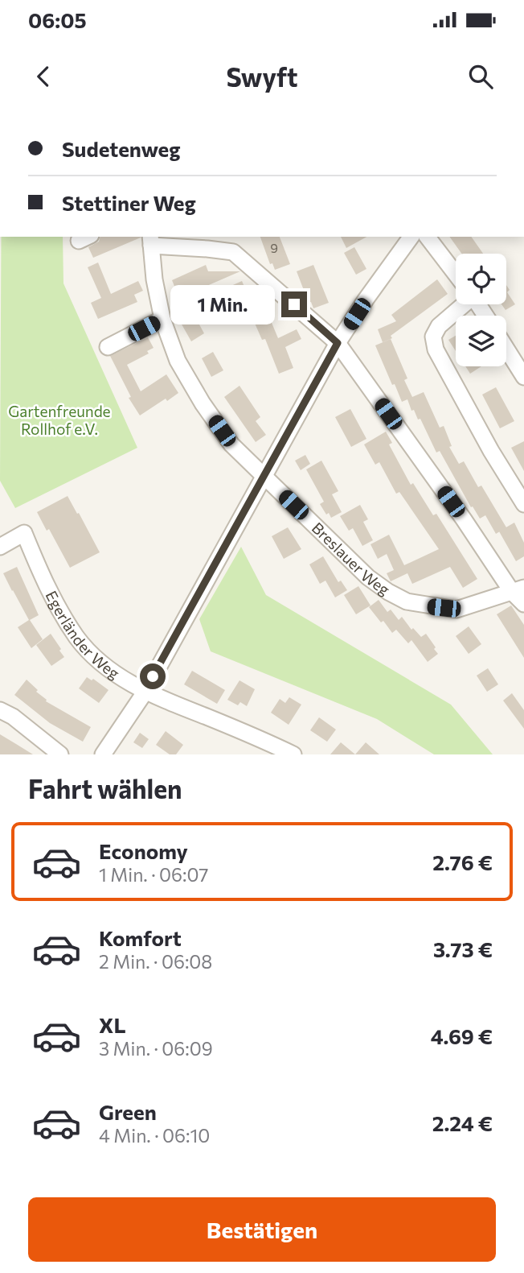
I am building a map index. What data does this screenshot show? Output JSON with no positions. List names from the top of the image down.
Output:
{
  "streets": {
    "street": ["Breslauer Weg", "Egerländer Weg"]
  },
  "parks": ["Gartenfreunde Rollhof e.V."],
  "house_numbers": ["9"],
  "page": {
    "status": "06:05",
    "header": "Swyft",
    "banner": ["Sudetenweg", "Stettiner Weg"],
    "bubble": "1 Min.",
    "heading": "Fahrt wählen",
    "list": [
      {
        "name": "Economy",
        "note": "1 Min. · 06:07",
        "value": "2.76 €"
      },
      {
        "name": "Komfort",
        "note": "2 Min. · 06:08",
        "value": "3.73 €"
      },
      {
        "name": "XL",
        "note": "3 Min. · 06:09",
        "value": "4.69 €"
      },
      {
        "name": "Green",
        "note": "4 Min. · 06:10",
        "value": "2.24 €"
      }
    ],
    "buttons": "Bestätigen"
  }
}
